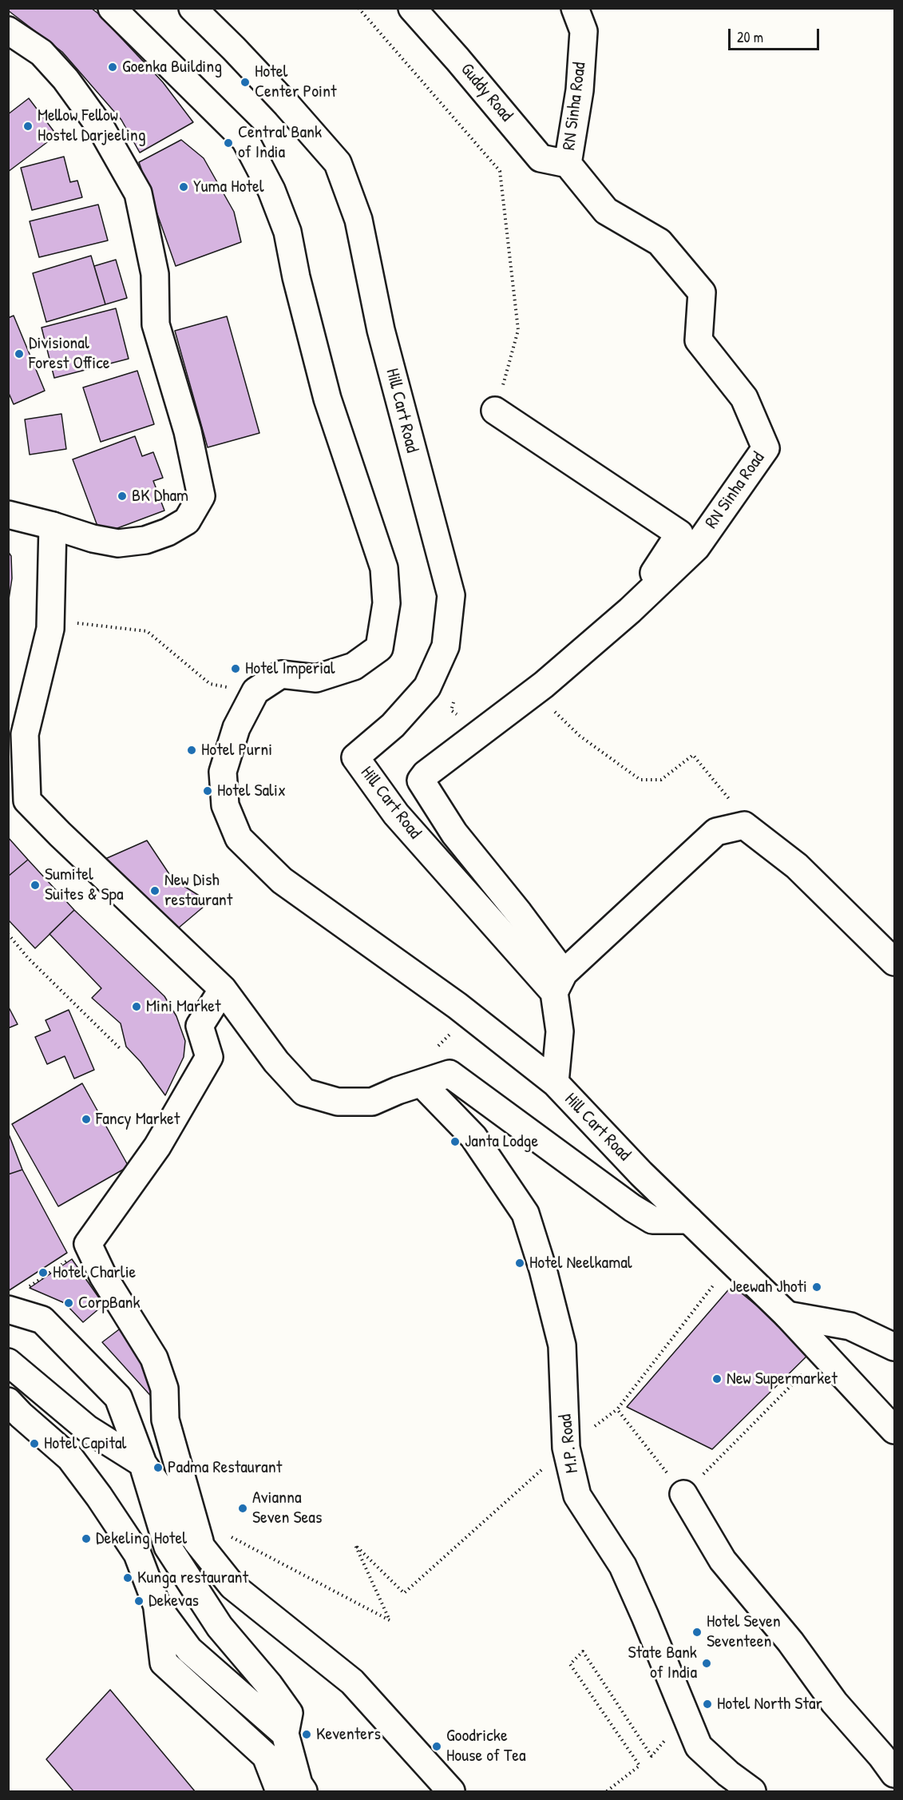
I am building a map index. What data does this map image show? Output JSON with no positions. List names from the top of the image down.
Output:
{
  "streets": {
    "main road": [
      "Guddy Road",
      "RN Sinha Road",
      "Hill Cart Road",
      "M.P. Road"
    ]
  },
  "crossings": [
    ["Guddy Road", "RN Sinha Road"],
    ["RN Sinha Road", "Hill Cart Road"]
  ],
  "places": [
    "Goenka Building",
    "Hotel Center Point",
    "Mellow Fellow Hostel Darjeeling",
    "Central Bank of India",
    "Yuma Hotel",
    "Divisional Forest Office",
    "BK Dham",
    "Hotel Imperial",
    "Hotel Purni",
    "Hotel Salix",
    "Sumitel Suites & Spa",
    "New Dish restaurant",
    "Mini Market",
    "Fancy Market",
    "Janta Lodge",
    "Hotel Neelkamal",
    "Hotel Charlie",
    "Jeewah Jhoti",
    "CorpBank",
    "New Supermarket",
    "Hotel Capital",
    "Padma Restaurant",
    "Avianna Seven Seas",
    "Dekeling Hotel",
    "Kunga restaurant",
    "Dekevas",
    "Hotel Seven Seventeen",
    "State Bank of India",
    "Hotel North Star",
    "Keventers",
    "Goodricke House of Tea"
  ],
  "scale_bar": "20 m"
}
